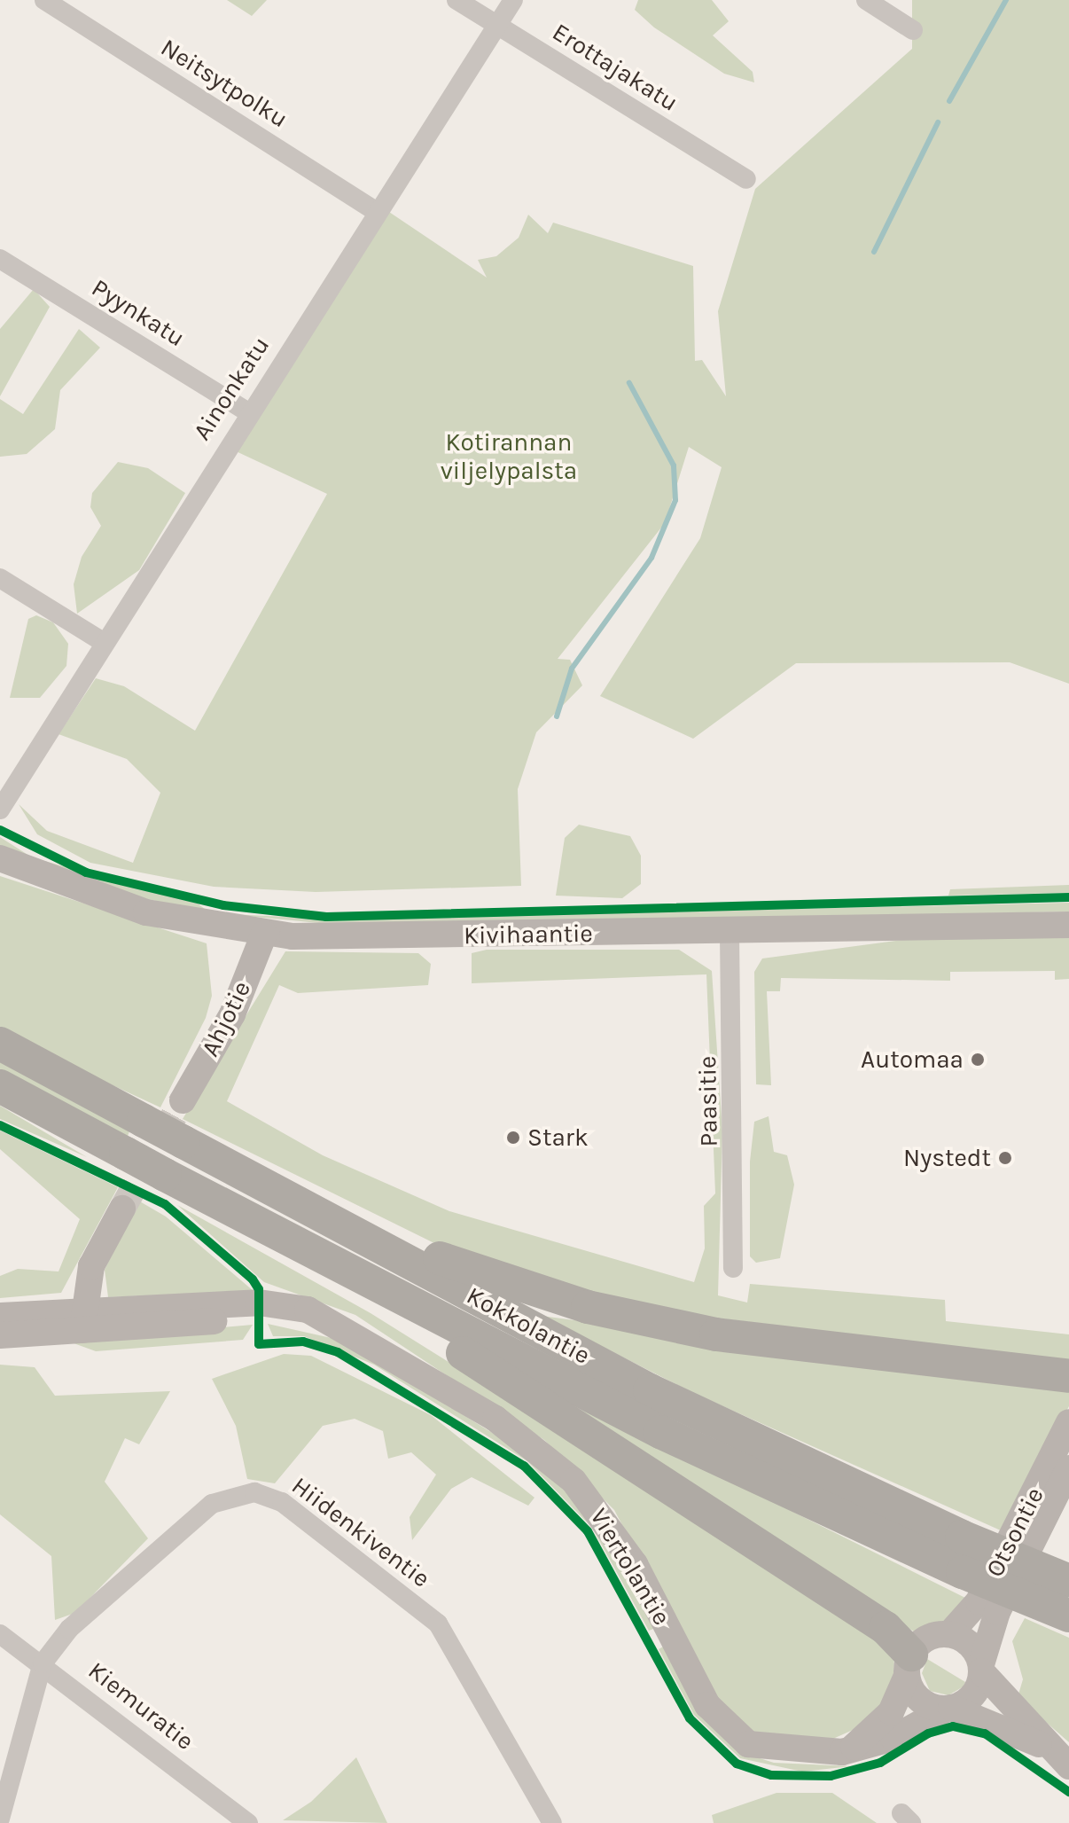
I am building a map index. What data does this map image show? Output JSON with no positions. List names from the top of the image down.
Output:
{
  "streets": {
    "highway": ["Kokkolantie"],
    "main road": [
      "Kivihaantie",
      "Ahjotie",
      "Otsontie",
      "Viertolantie"
    ],
    "street": [
      "Erottajakatu",
      "Neitsytpolku",
      "Pyynkatu",
      "Ainonkatu",
      "Paasitie",
      "Hiidenkiventie",
      "Kiemuratie"
    ]
  },
  "crossings": [
    ["Erottajakatu", "Ainonkatu"],
    ["Neitsytpolku", "Ainonkatu"],
    ["Pyynkatu", "Ainonkatu"],
    ["Kivihaantie", "Ahjotie"],
    ["Kivihaantie", "Paasitie"],
    ["Hiidenkiventie", "Kiemuratie"],
    ["Otsontie", "Viertolantie"]
  ],
  "parks": ["Kotirannan viljelypalsta"],
  "places": ["Automaa", "Stark", "Nystedt"]
}
